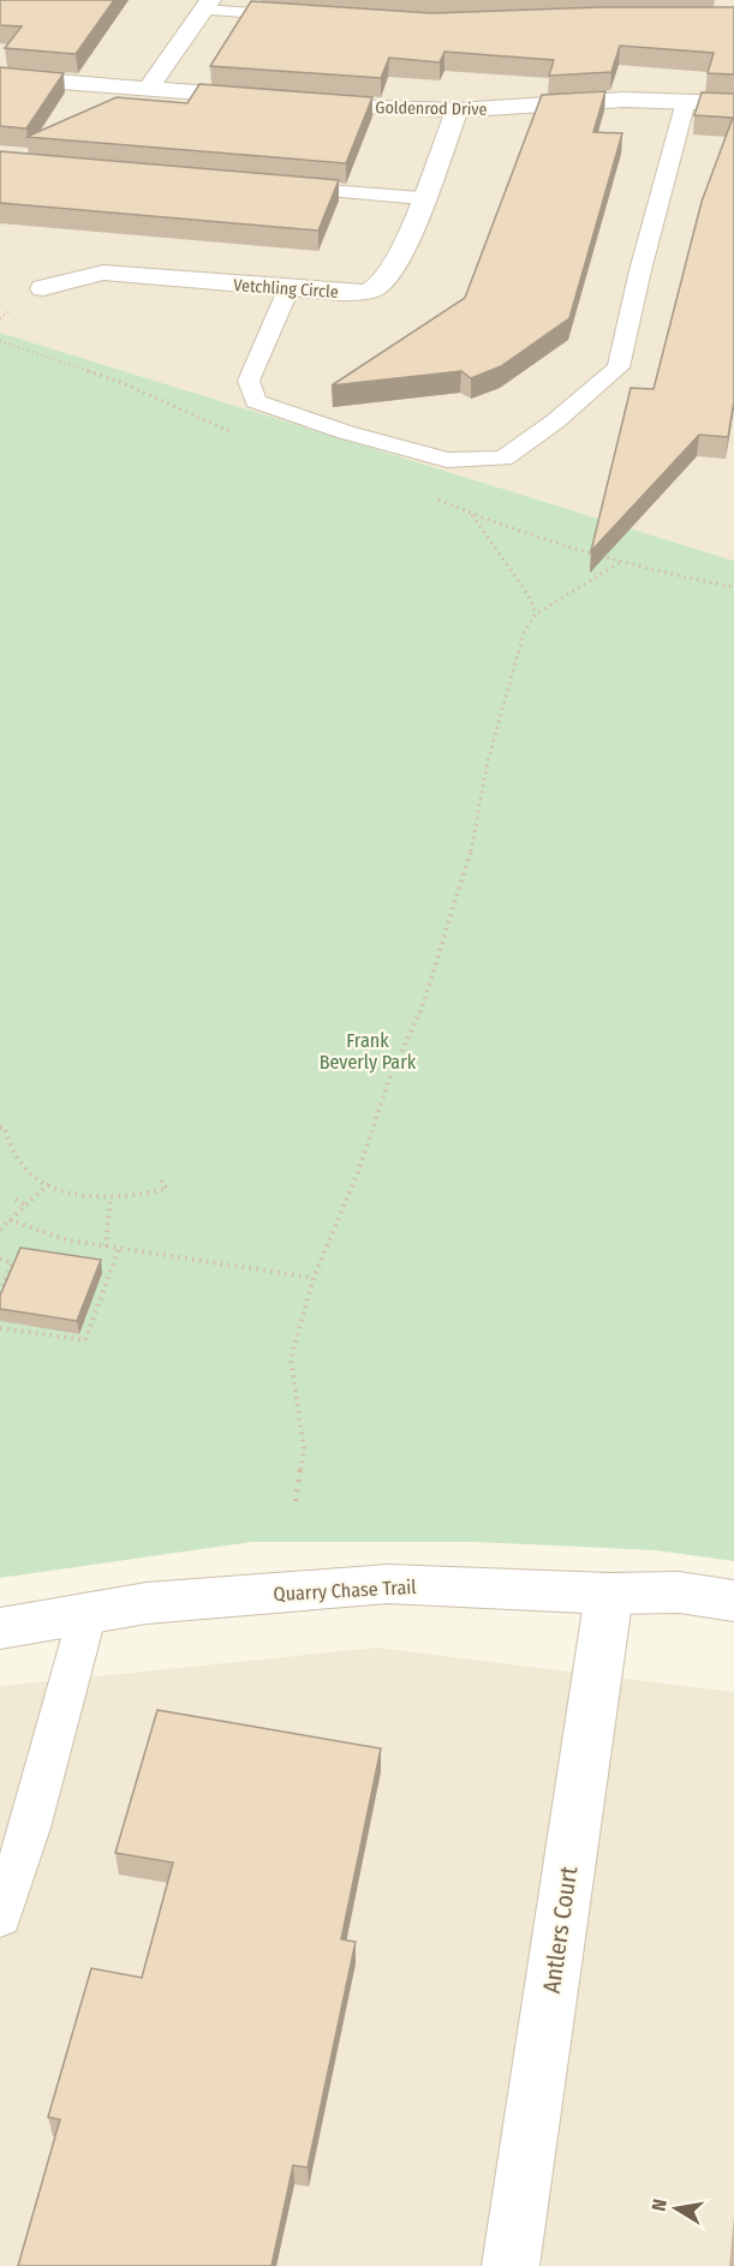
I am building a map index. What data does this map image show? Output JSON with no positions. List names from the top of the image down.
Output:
{
  "streets": {
    "street": [
      "Goldenrod Drive",
      "Vetchling Circle",
      "Quarry Chase Trail",
      "Antlers Court"
    ]
  },
  "crossings": [
    ["Goldenrod Drive", "Vetchling Circle"],
    ["Quarry Chase Trail", "Antlers Court"]
  ],
  "parks": ["Frank Beverly Park"],
  "north": "left"
}
